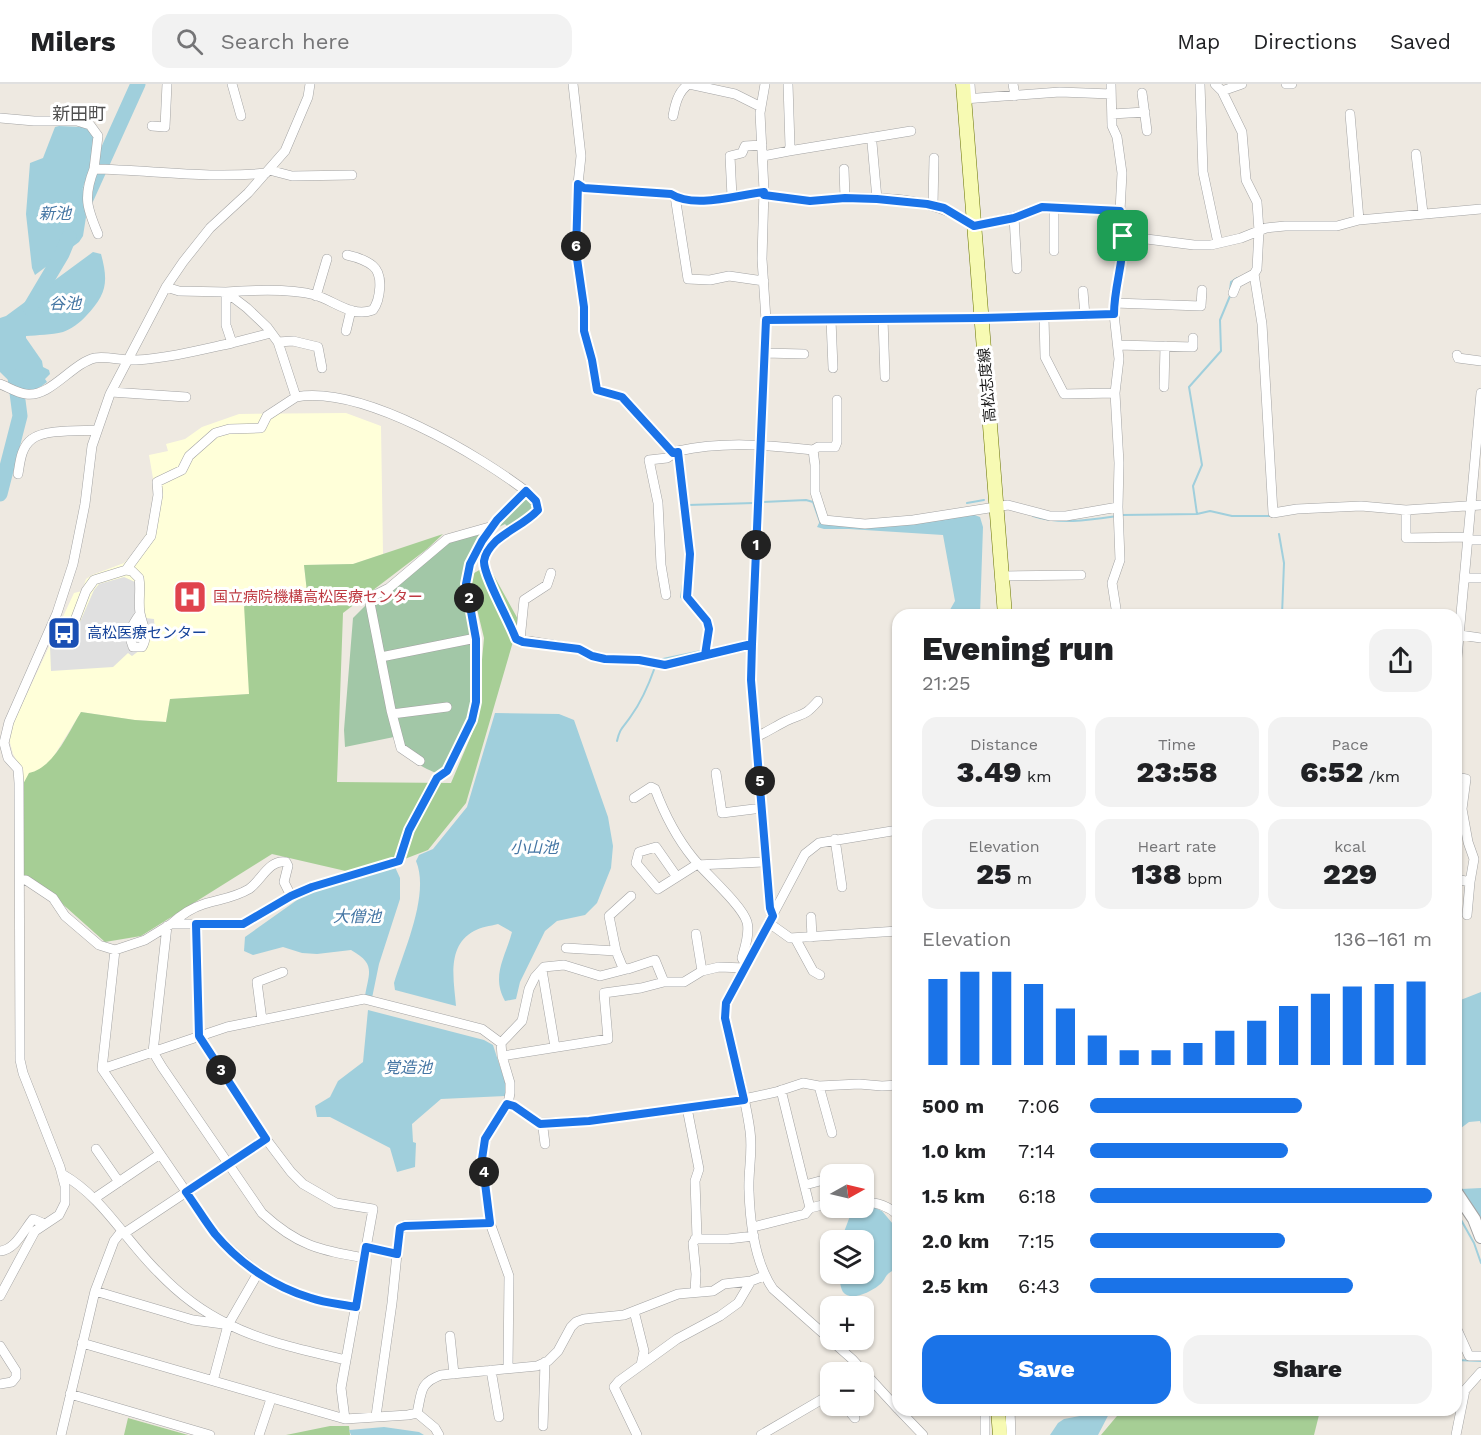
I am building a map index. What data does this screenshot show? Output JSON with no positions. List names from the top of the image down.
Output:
{
  "streets": {
    "main road": ["高松志度線"]
  },
  "districts": ["新田町"],
  "water": [
    "新池",
    "谷池",
    "小山池",
    "大僧池",
    "覚造池"
  ],
  "places": {
    "hospital": ["国立病院機構高松医療センター"],
    "bus stop": ["高松医療センター"]
  },
  "north": "right",
  "page": {
    "header": "Milers",
    "search": "Search here",
    "nav": ["Map", "Directions", "Saved"],
    "pins": [
      "6",
      "1",
      "2",
      "5",
      "3",
      "4"
    ],
    "heading": ["Evening run", "21:25"],
    "stats": [
      ["Distance", "3.49 km"],
      ["Time", "23:58"],
      ["Pace", "6:52 /km"],
      ["Elevation", "25 m"],
      ["Heart rate", "138 bpm"],
      ["kcal", "229"]
    ],
    "chart": ["Elevation", "136–161 m"],
    "list": [
      {
        "name": "500 m",
        "note": "7:06"
      },
      {
        "name": "1.0 km",
        "note": "7:14"
      },
      {
        "name": "1.5 km",
        "note": "6:18"
      },
      {
        "name": "2.0 km",
        "note": "7:15"
      },
      {
        "name": "2.5 km",
        "note": "6:43"
      }
    ],
    "map_buttons": ["+", "−"],
    "buttons": ["Save", "Share"]
  }
}
